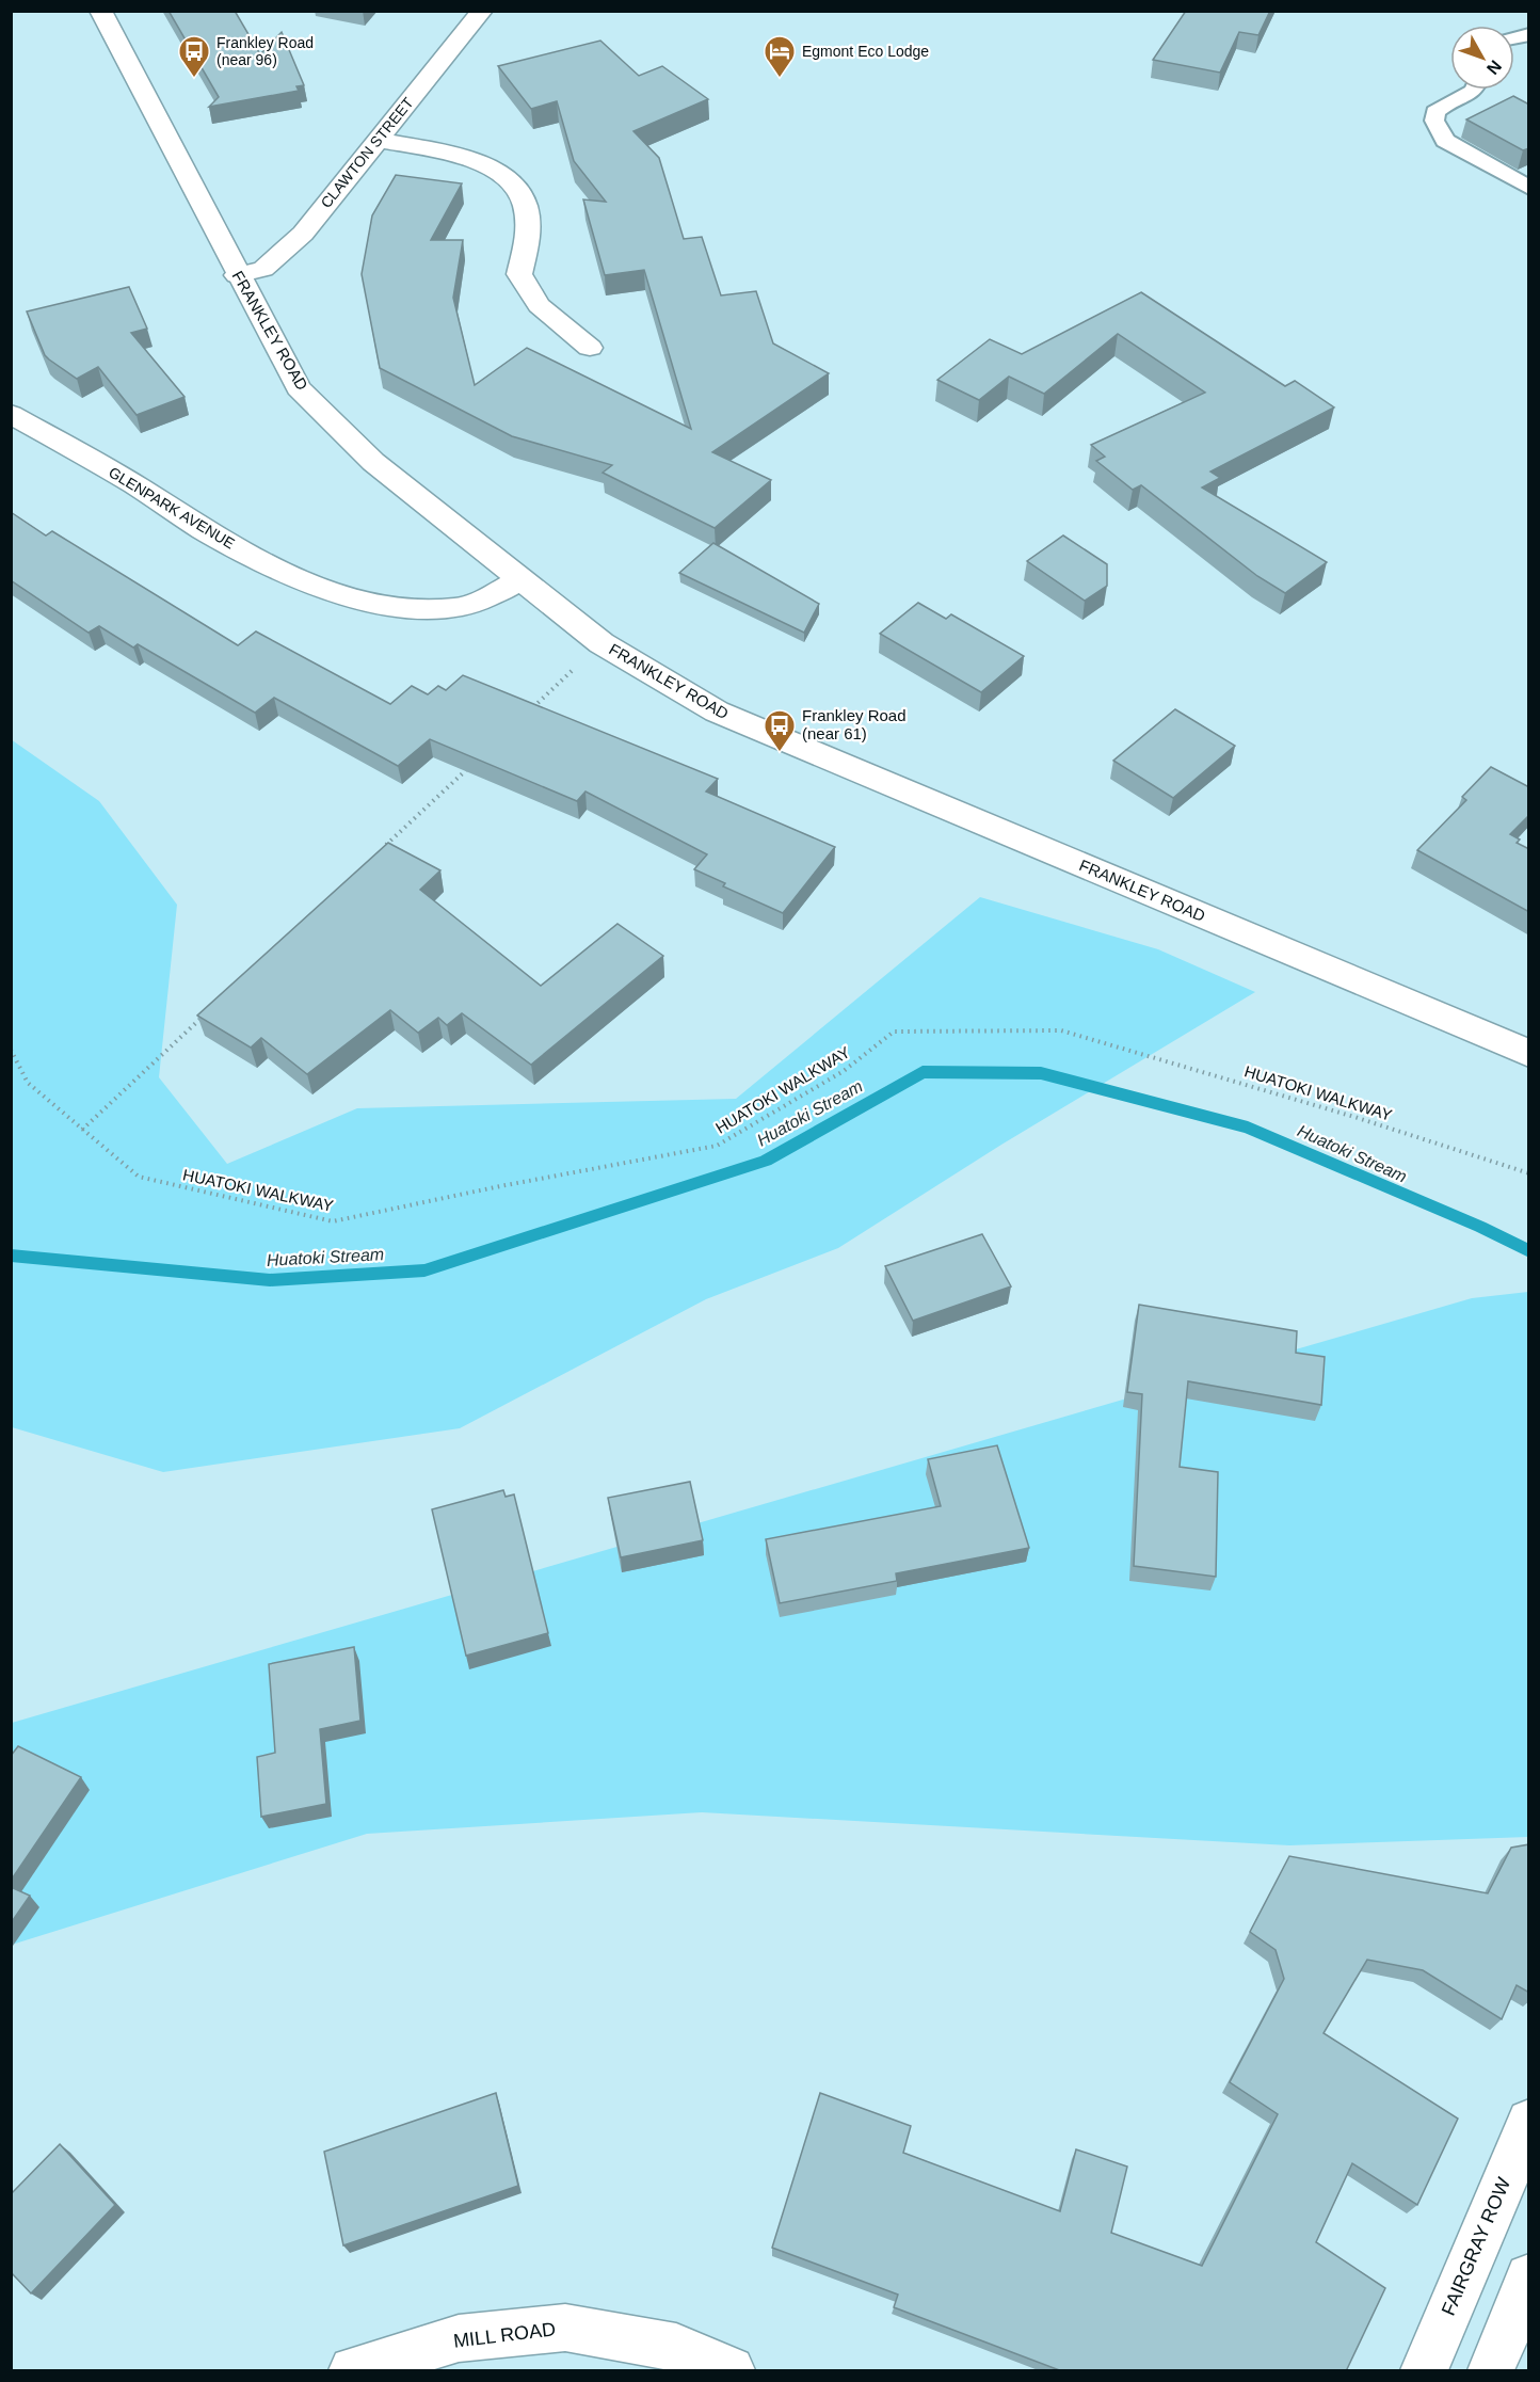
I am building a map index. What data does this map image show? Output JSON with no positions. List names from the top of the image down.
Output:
{
  "streets": {
    "street": [
      "CLAWTON STREET",
      "FRANKLEY ROAD",
      "GLENPARK AVENUE",
      "FAIRGRAY ROW",
      "MILL ROAD"
    ],
    "path": ["HUATOKI WALKWAY"]
  },
  "crossings": [
    ["CLAWTON STREET", "FRANKLEY ROAD"],
    ["FRANKLEY ROAD", "GLENPARK AVENUE"]
  ],
  "water": ["Huatoki Stream"],
  "places": {
    "bus stop": ["Frankley Road (near 96)", "Frankley Road (near 61)"],
    "hotel": ["Egmont Eco Lodge"]
  },
  "north": "bottom right"
}
